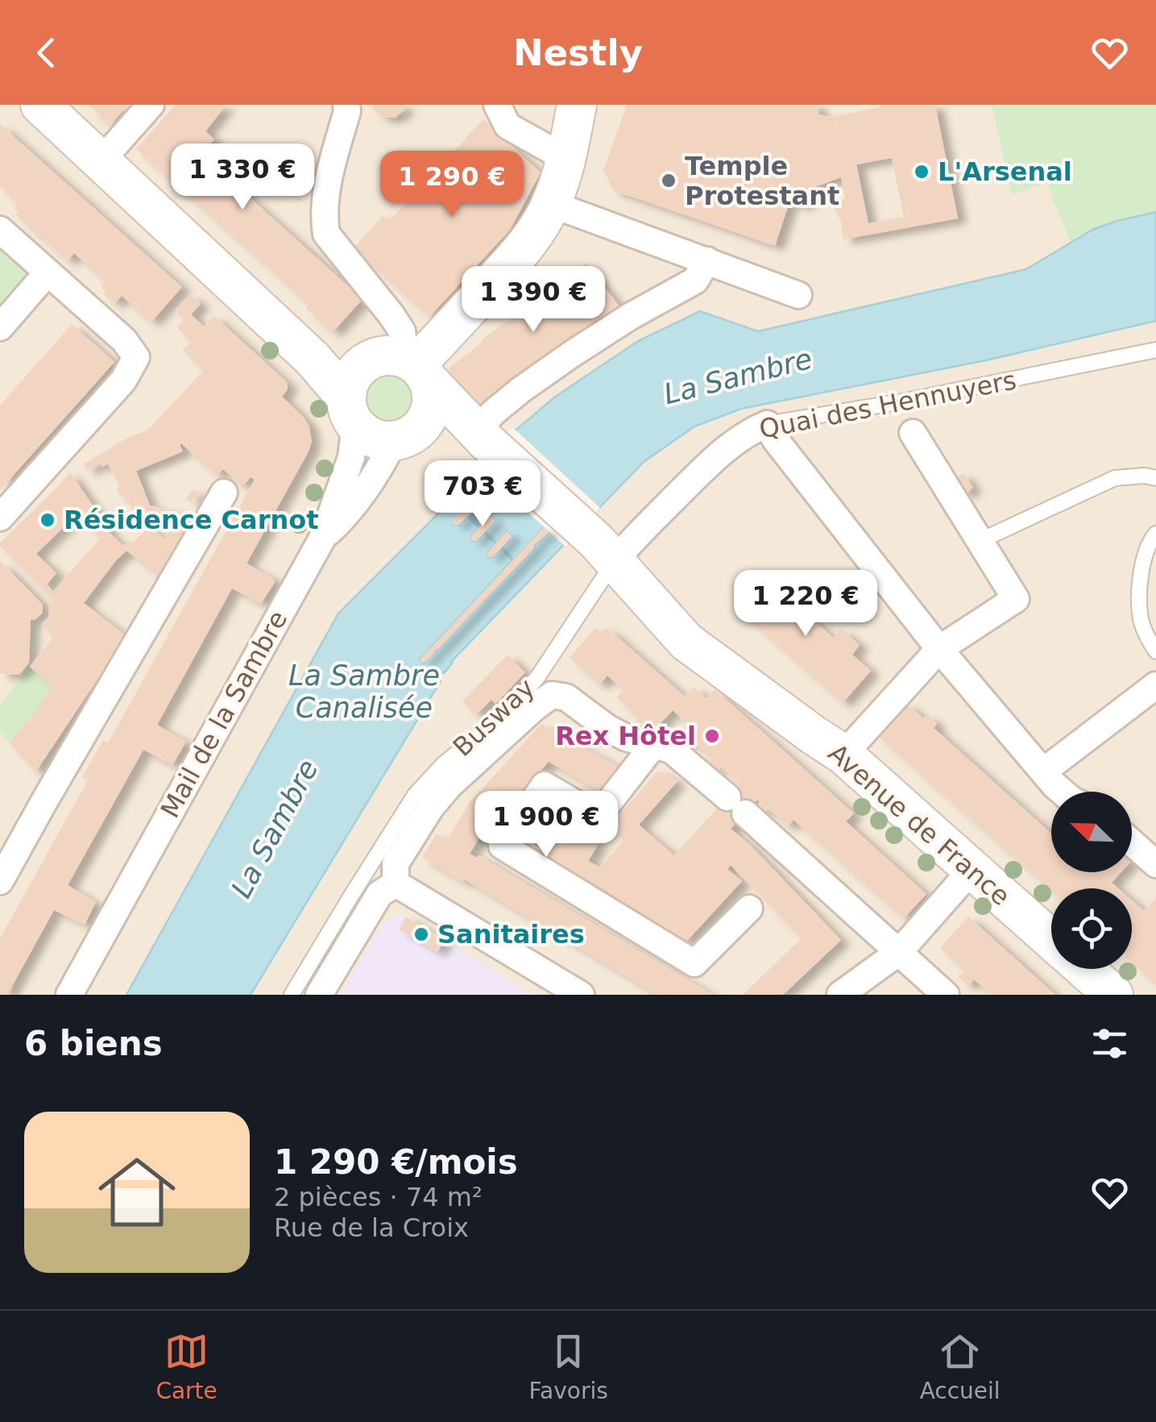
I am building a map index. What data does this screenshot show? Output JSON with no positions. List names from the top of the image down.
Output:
{
  "streets": {
    "main road": ["Avenue de France"],
    "street": ["Quai des Hennuyers", "Mail de la Sambre"],
    "lane": ["Busway"]
  },
  "crossings": [
    ["Quai des Hennuyers", "Busway"],
    ["Quai des Hennuyers", "Avenue de France"],
    ["Mail de la Sambre", "Avenue de France"],
    ["Busway", "Avenue de France"]
  ],
  "water": ["La Sambre", "La Sambre Canalisée"],
  "places": [
    "L'Arsenal",
    "Temple Protestant",
    "Résidence Carnot",
    "Rex Hôtel",
    "Sanitaires"
  ],
  "north": "top left",
  "page": {
    "header": "Nestly",
    "price": [
      "1 330 €",
      "1 290 €",
      "1 390 €",
      "703 €",
      "1 220 €",
      "1 900 €"
    ],
    "heading": "6 biens",
    "list": [
      {
        "name": "1 290 €/mois",
        "note": "2 pièces · 74 m² · Rue de la Croix"
      }
    ],
    "tabs": ["Carte", "Favoris", "Accueil"]
  }
}
